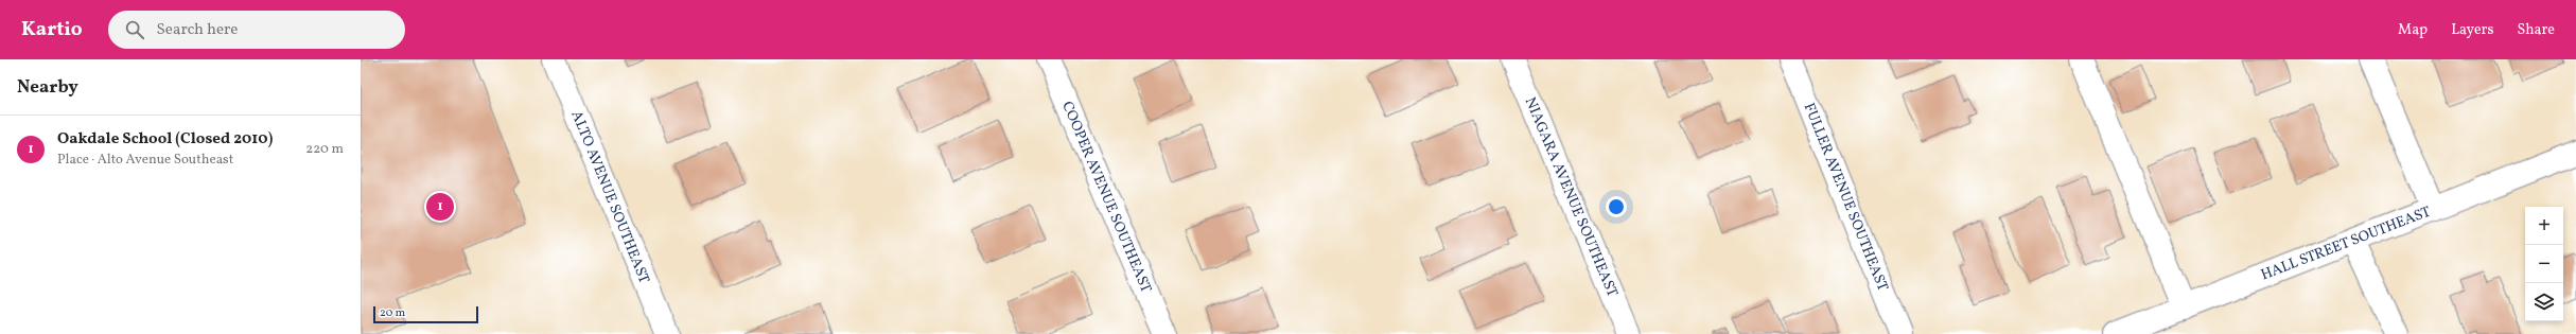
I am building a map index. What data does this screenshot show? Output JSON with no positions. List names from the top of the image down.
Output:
{
  "streets": {
    "street": [
      "ALTO AVENUE SOUTHEAST",
      "COOPER AVENUE SOUTHEAST",
      "NIAGARA AVENUE SOUTHEAST",
      "FULLER AVENUE SOUTHEAST",
      "HALL STREET SOUTHEAST"
    ]
  },
  "scale_bar": "20 m",
  "page": {
    "header": "Kartio",
    "search": "Search here",
    "nav": ["Map", "Layers", "Share"],
    "heading": "Nearby",
    "list": [
      {
        "mark": "1",
        "name": "Oakdale School (Closed 2010)",
        "note": "Place · Alto Avenue Southeast",
        "value": "220 m"
      }
    ],
    "pins": "1",
    "map_buttons": ["+", "−"],
    "scale": "20 m"
  }
}
